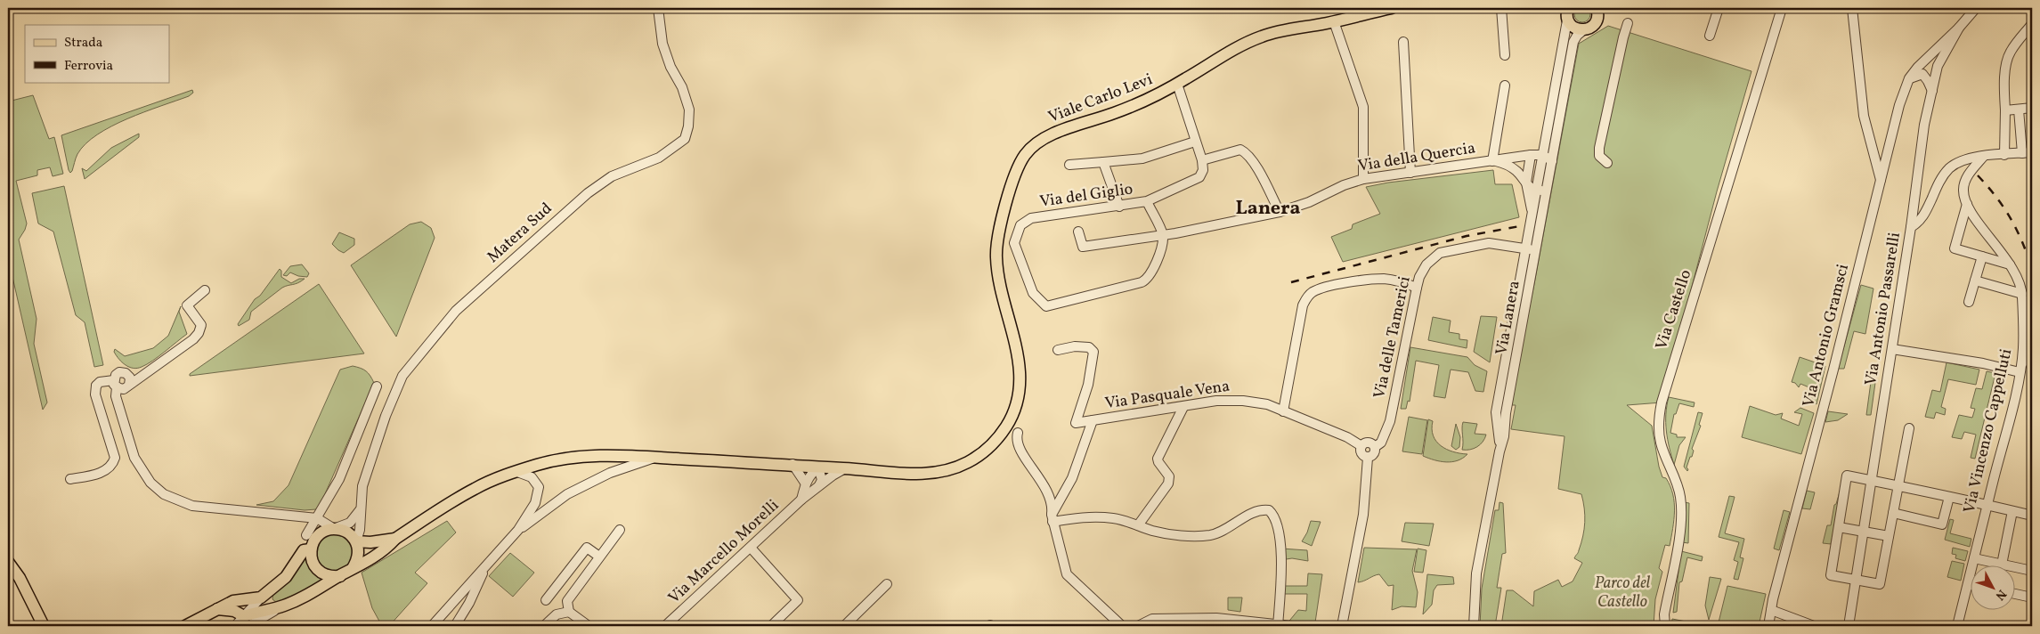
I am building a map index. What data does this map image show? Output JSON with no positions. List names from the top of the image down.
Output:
{
  "streets": {
    "main road": ["Viale Carlo Levi"],
    "street": [
      "Via della Quercia",
      "Via del Giglio",
      "Matera Sud",
      "Via Antonio Passarelli",
      "Via Castello",
      "Via Lanera",
      "Via Antonio Gramsci",
      "Via delle Tamerici",
      "Via Pasquale Vena",
      "Via Vincenzo Cappelluti",
      "Via Marcello Morelli"
    ]
  },
  "crossings": [
    ["Viale Carlo Levi", "Via Marcello Morelli"],
    ["Via della Quercia", "Via del Giglio"],
    ["Via della Quercia", "Via Lanera"],
    ["Via Antonio Passarelli", "Via Antonio Gramsci"],
    ["Via Lanera", "Via delle Tamerici"],
    ["Via delle Tamerici", "Via Pasquale Vena"]
  ],
  "districts": ["Lanera"],
  "parks": ["Parco del Castello"],
  "legend": ["Strada", "Ferrovia"],
  "north": "bottom right"
}
